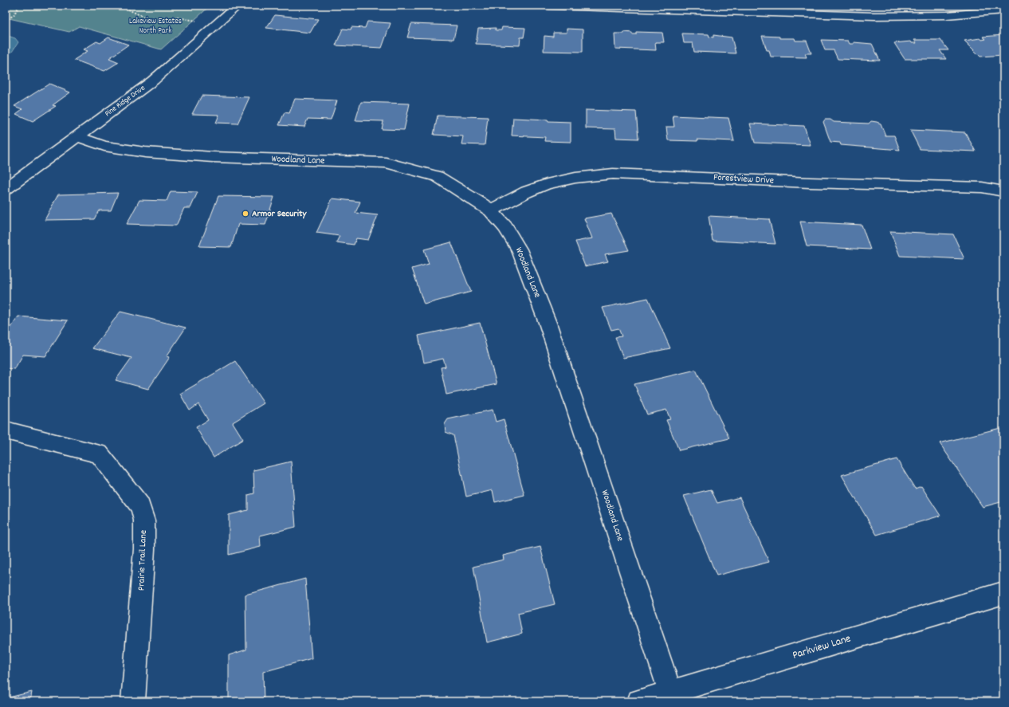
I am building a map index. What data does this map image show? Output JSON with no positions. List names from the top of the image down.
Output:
{
  "streets": {
    "street": [
      "Pine Ridge Drive",
      "Woodland Lane",
      "Forestview Drive",
      "Prairie Trail Lane",
      "Parkview Lane"
    ]
  },
  "crossings": [
    ["Pine Ridge Drive", "Woodland Lane"],
    ["Woodland Lane", "Forestview Drive"],
    ["Woodland Lane", "Parkview Lane"]
  ],
  "parks": ["Lakeview Estates North Park"],
  "places": ["Armor Security"]
}
